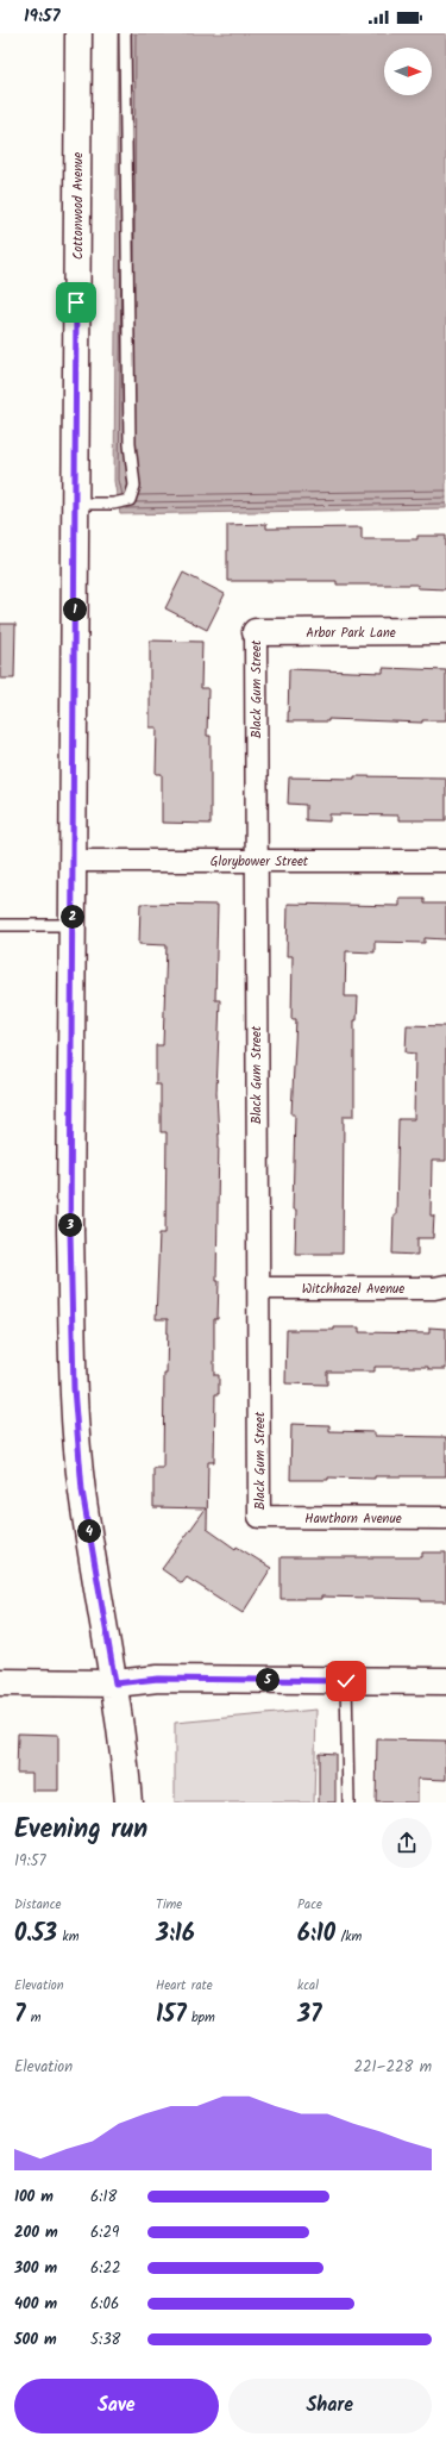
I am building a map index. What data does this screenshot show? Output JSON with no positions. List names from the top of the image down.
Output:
{
  "streets": {
    "street": [
      "Cottonwood Avenue",
      "Arbor Park Lane",
      "Black Gum Street",
      "Glorybower Street",
      "Witchhazel Avenue",
      "Hawthorn Avenue"
    ]
  },
  "crossings": [
    ["Cottonwood Avenue", "Glorybower Street"],
    ["Arbor Park Lane", "Black Gum Street"],
    ["Black Gum Street", "Glorybower Street"],
    ["Black Gum Street", "Witchhazel Avenue"],
    ["Black Gum Street", "Hawthorn Avenue"]
  ],
  "north": "right",
  "page": {
    "status": "19:57",
    "pins": [
      "1",
      "2",
      "3",
      "4",
      "5"
    ],
    "heading": ["Evening run", "19:57"],
    "stats": [
      ["Distance", "0.53 km"],
      ["Time", "3:16"],
      ["Pace", "6:10 /km"],
      ["Elevation", "7 m"],
      ["Heart rate", "157 bpm"],
      ["kcal", "37"]
    ],
    "chart": ["Elevation", "221–228 m"],
    "list": [
      {
        "name": "100 m",
        "note": "6:18"
      },
      {
        "name": "200 m",
        "note": "6:29"
      },
      {
        "name": "300 m",
        "note": "6:22"
      },
      {
        "name": "400 m",
        "note": "6:06"
      },
      {
        "name": "500 m",
        "note": "5:38"
      }
    ],
    "buttons": ["Save", "Share"]
  }
}
